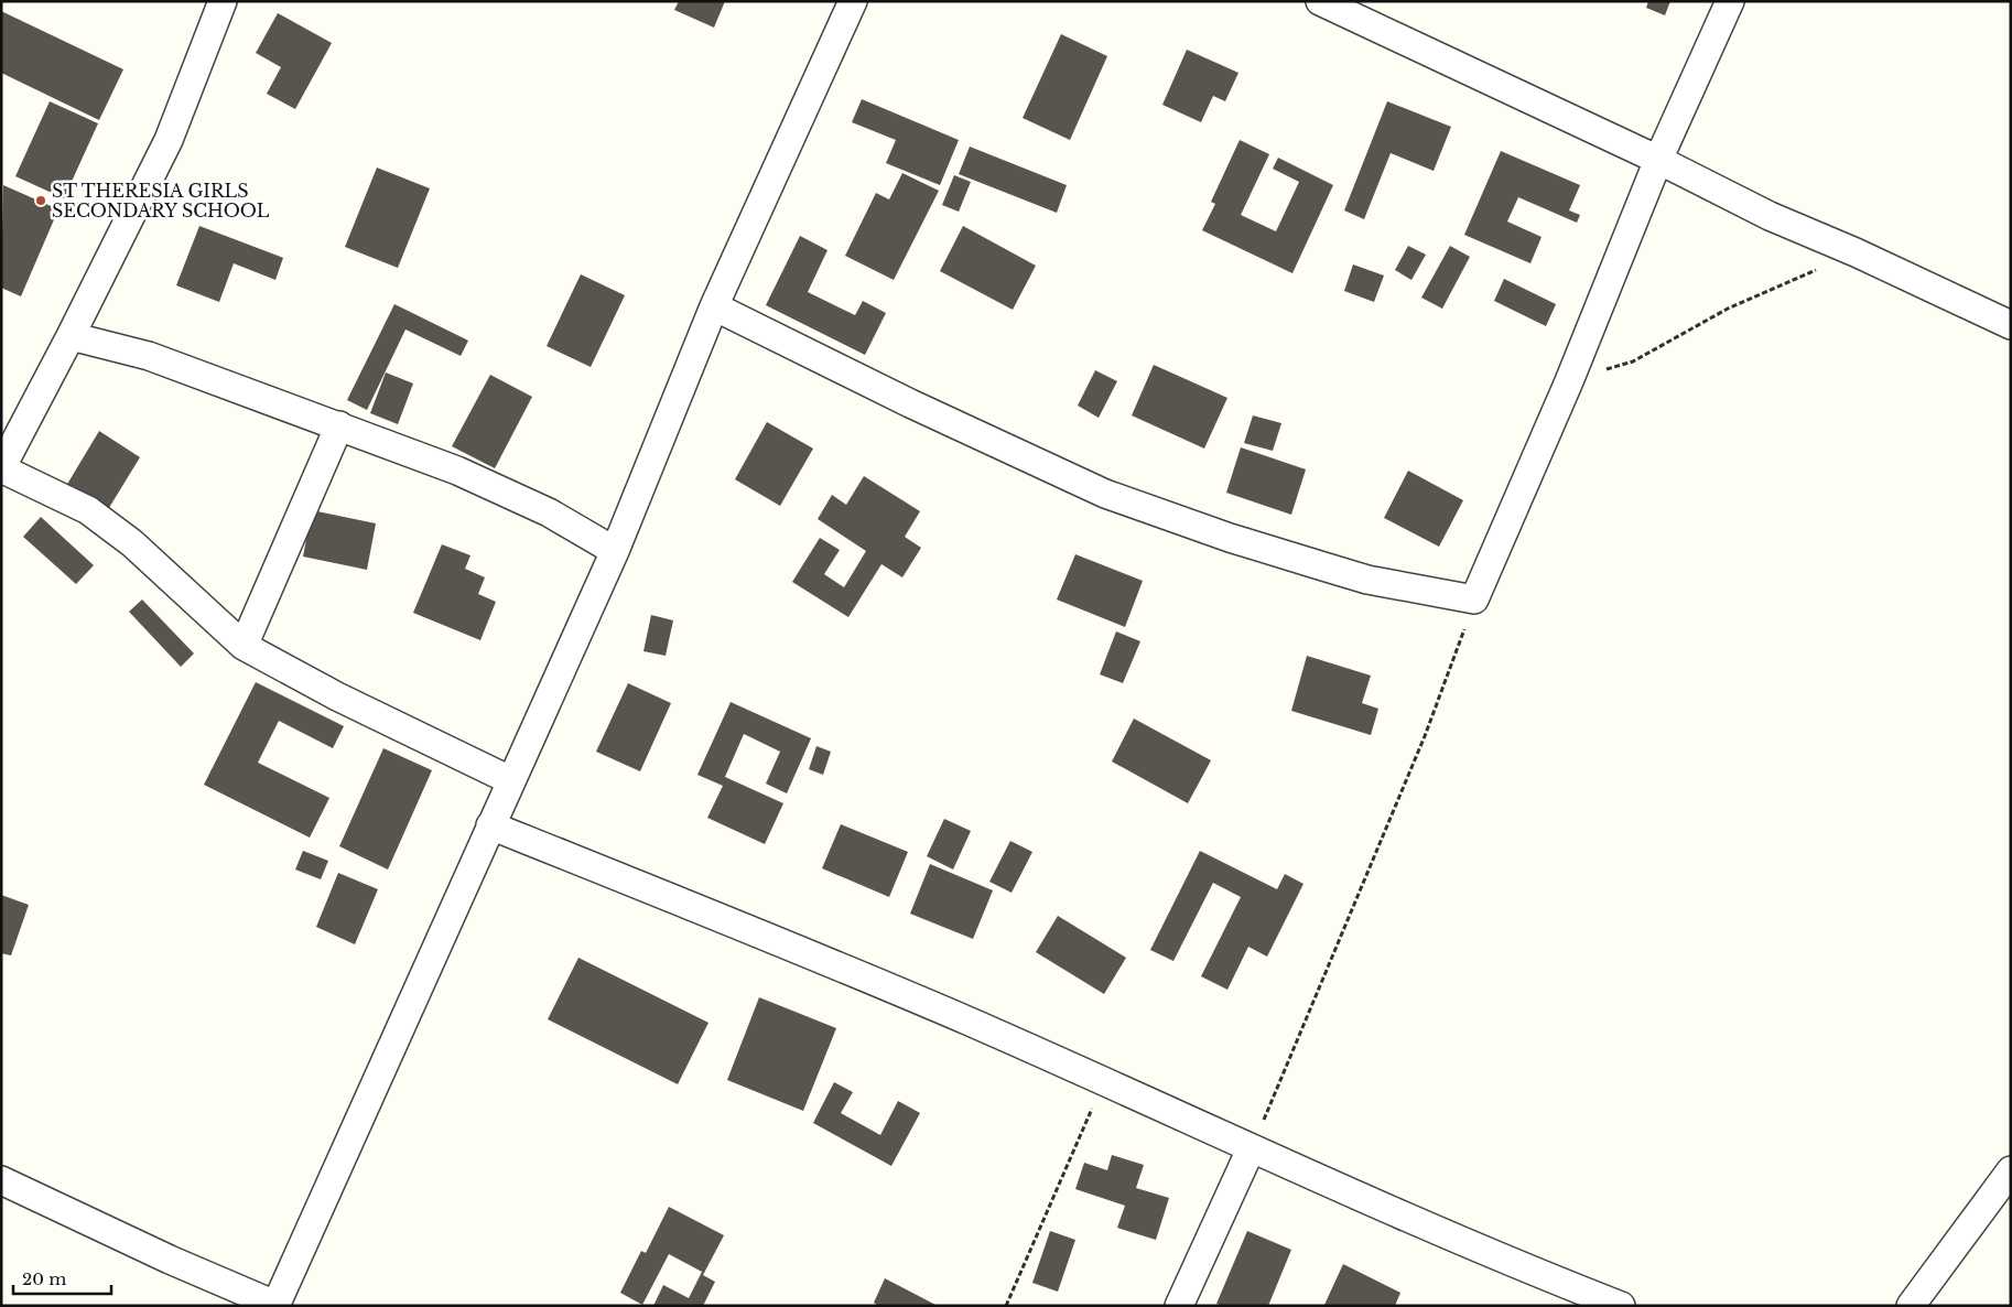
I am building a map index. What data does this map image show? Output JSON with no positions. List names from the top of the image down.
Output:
{
  "places": ["ST THERESIA GIRLS SECONDARY SCHOOL"],
  "scale_bar": "20 m"
}
